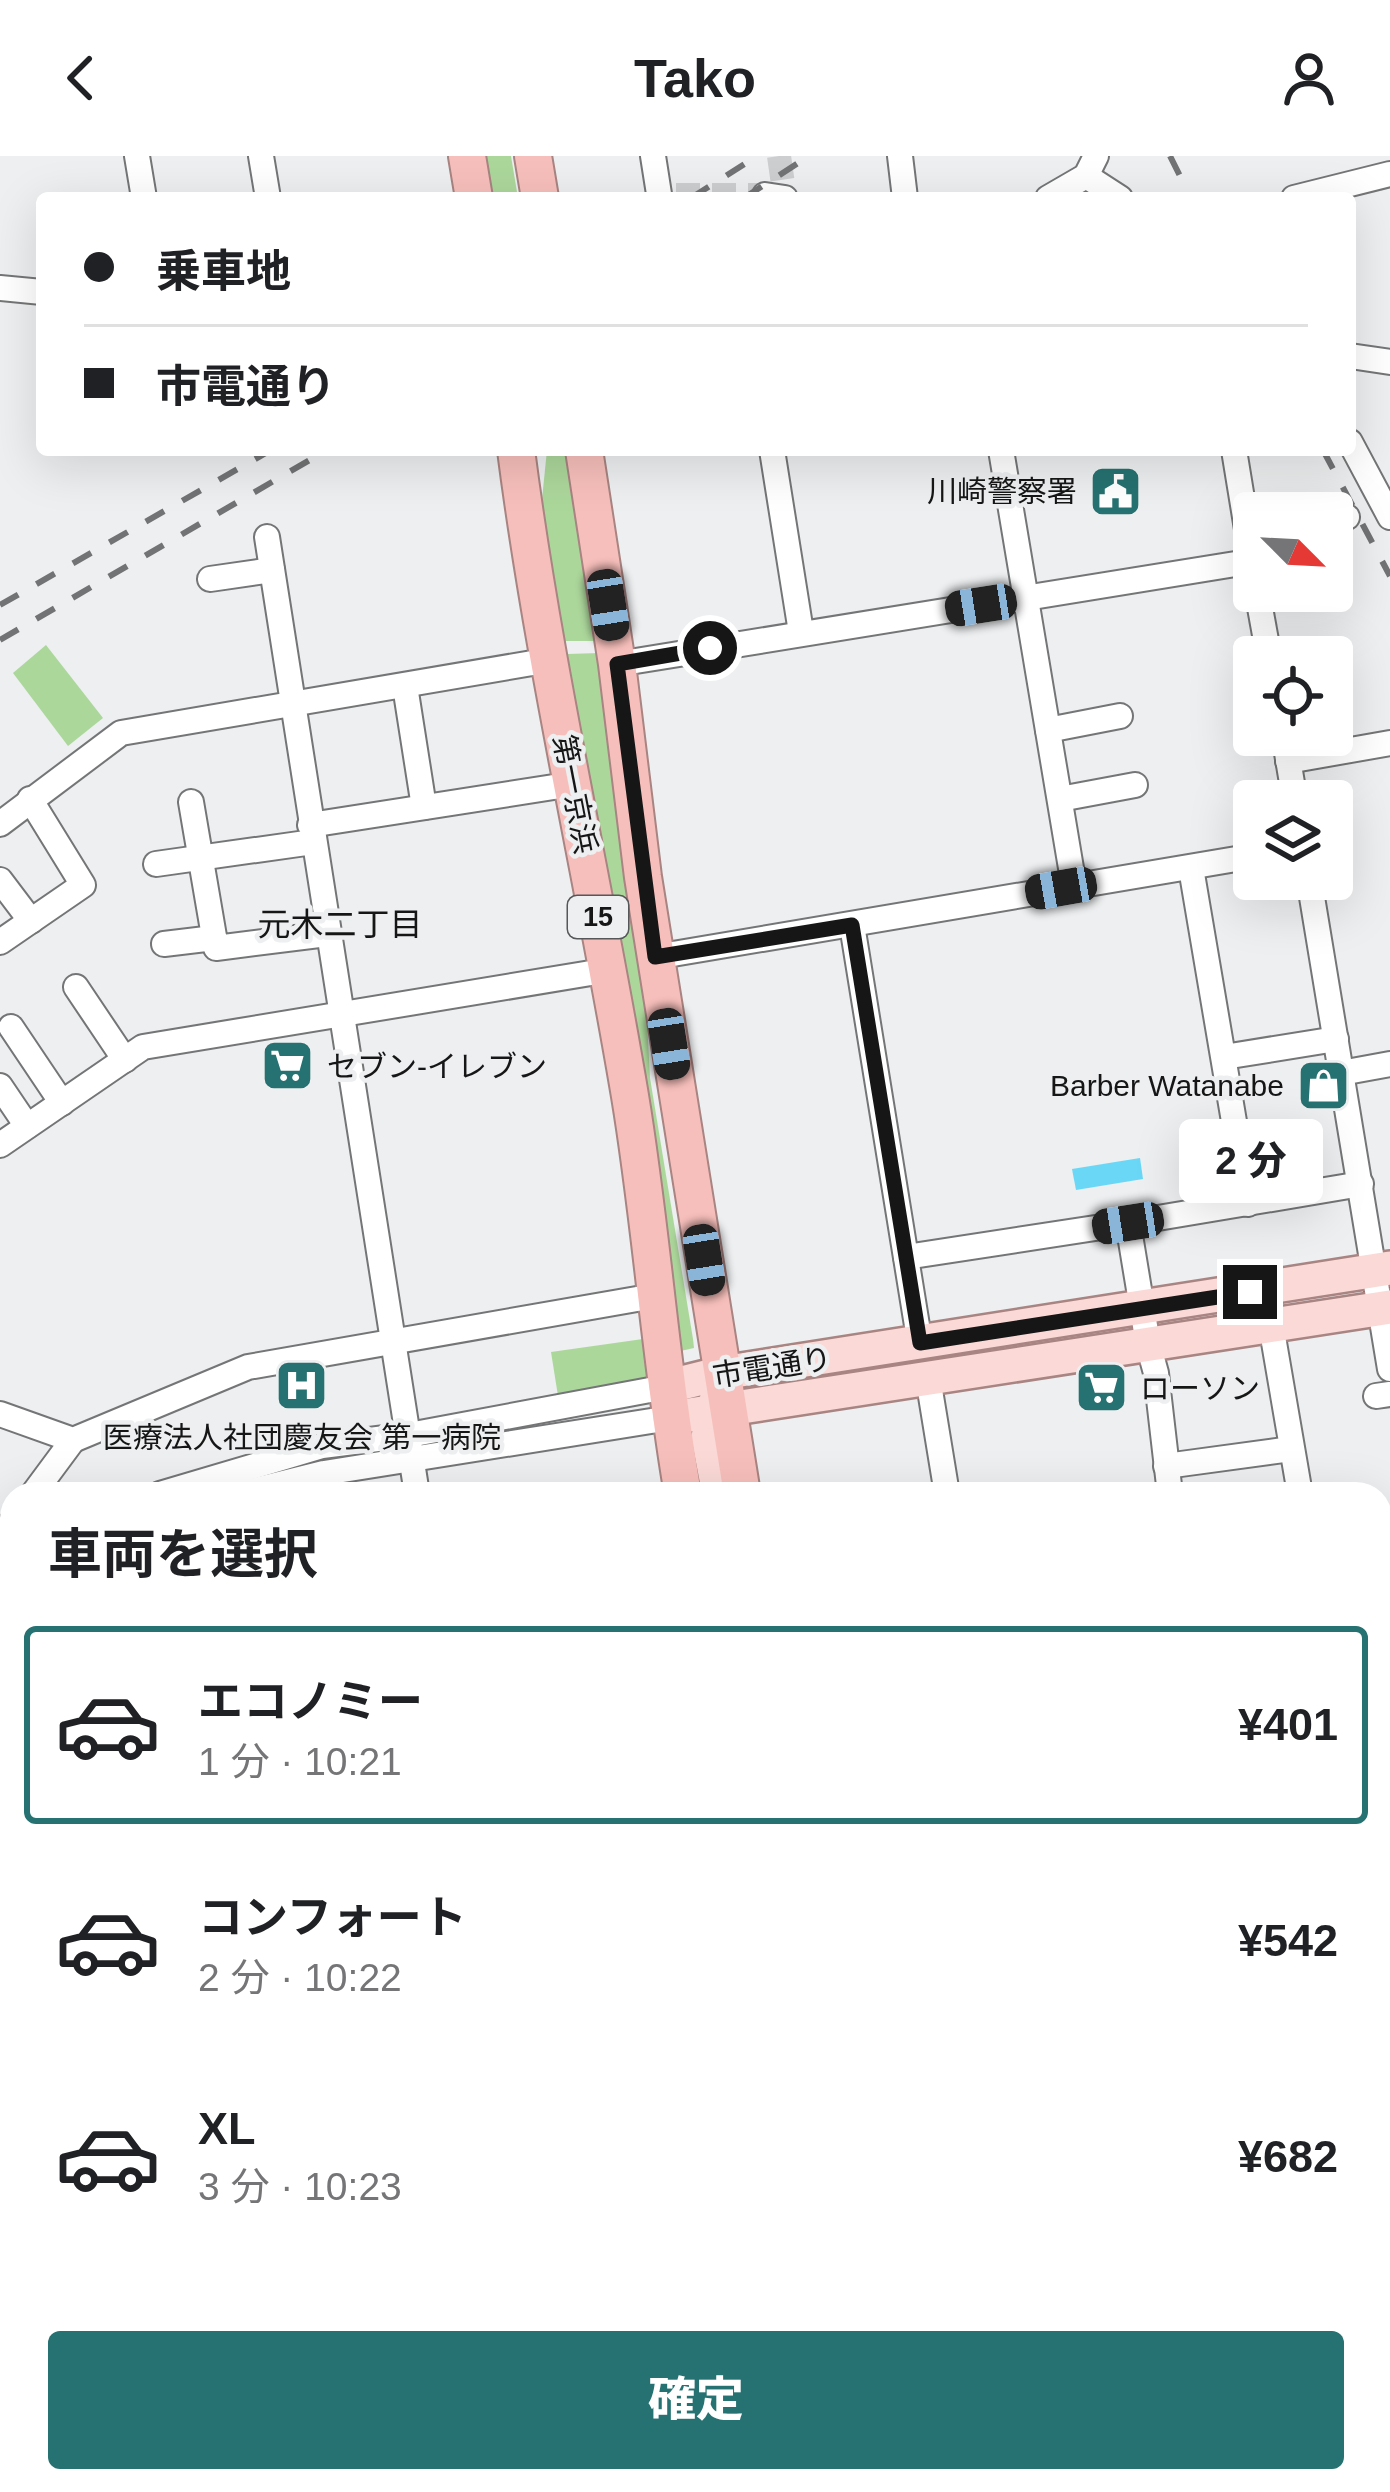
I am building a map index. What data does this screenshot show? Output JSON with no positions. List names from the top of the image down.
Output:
{
  "streets": {
    "highway": ["第一京浜", "15"],
    "main road": ["市電通り"]
  },
  "crossings": [
    ["第一京浜", "市電通り"]
  ],
  "districts": ["元木二丁目"],
  "places": {
    "public building": ["川崎警察署"],
    "supermarket": ["セブン-イレブン", "ローソン"],
    "shop": ["Barber Watanabe"],
    "hospital": ["医療法人社団慶友会 第一病院"]
  },
  "north": "bottom right",
  "page": {
    "header": "Tako",
    "banner": ["乗車地", "市電通り"],
    "bubble": "2 分",
    "heading": "車両を選択",
    "list": [
      {
        "name": "エコノミー",
        "note": "1 分 · 10:21",
        "value": "¥401"
      },
      {
        "name": "コンフォート",
        "note": "2 分 · 10:22",
        "value": "¥542"
      },
      {
        "name": "XL",
        "note": "3 分 · 10:23",
        "value": "¥682"
      }
    ],
    "buttons": "確定"
  }
}
